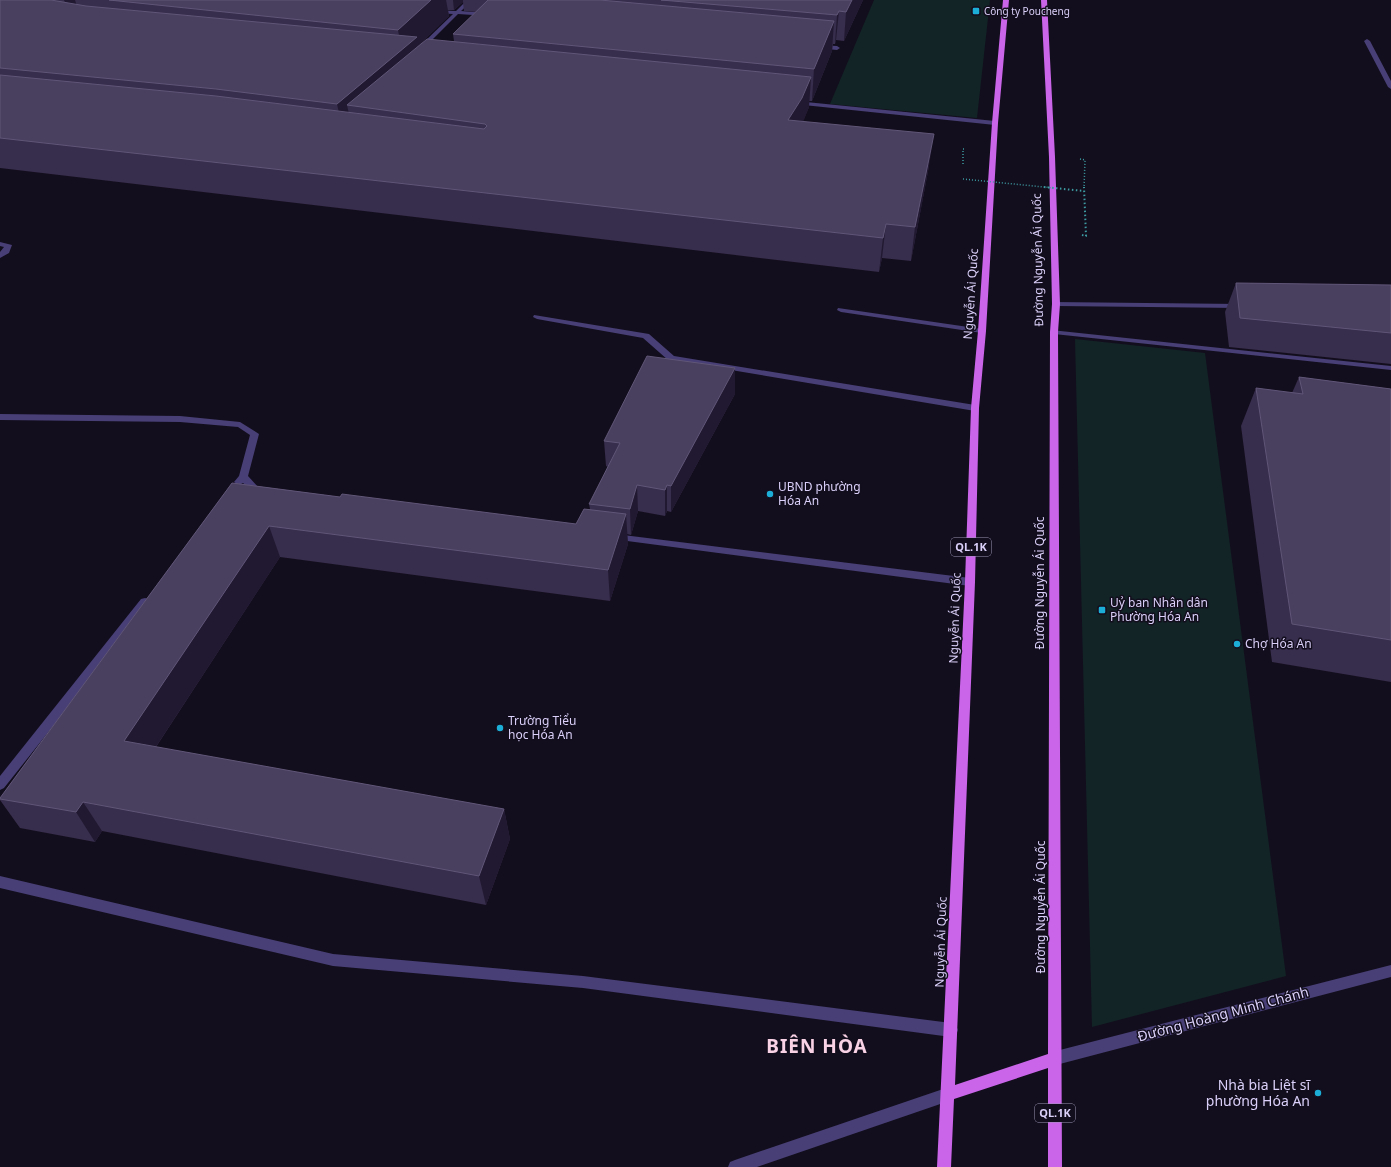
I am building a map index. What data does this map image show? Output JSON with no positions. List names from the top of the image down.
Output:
{
  "streets": {
    "main road": ["Đường Nguyễn Ái Quốc", "Nguyễn Ái Quốc", "QL.1K"],
    "street": ["Đường Hoàng Minh Chánh"]
  },
  "crossings": [
    ["Đường Nguyễn Ái Quốc", "Đường Hoàng Minh Chánh"],
    ["Nguyễn Ái Quốc", "QL.1K"]
  ],
  "districts": ["BIÊN HÒA"],
  "places": {
    "transit": ["Công ty Poucheng", "Uỷ ban Nhân dân Phường Hóa An"],
    "other": [
      "UBND phường Hóa An",
      "Chợ Hóa An",
      "Trường Tiểu học Hóa An",
      "Nhà bia Liệt sĩ phường Hóa An"
    ]
  }
}
